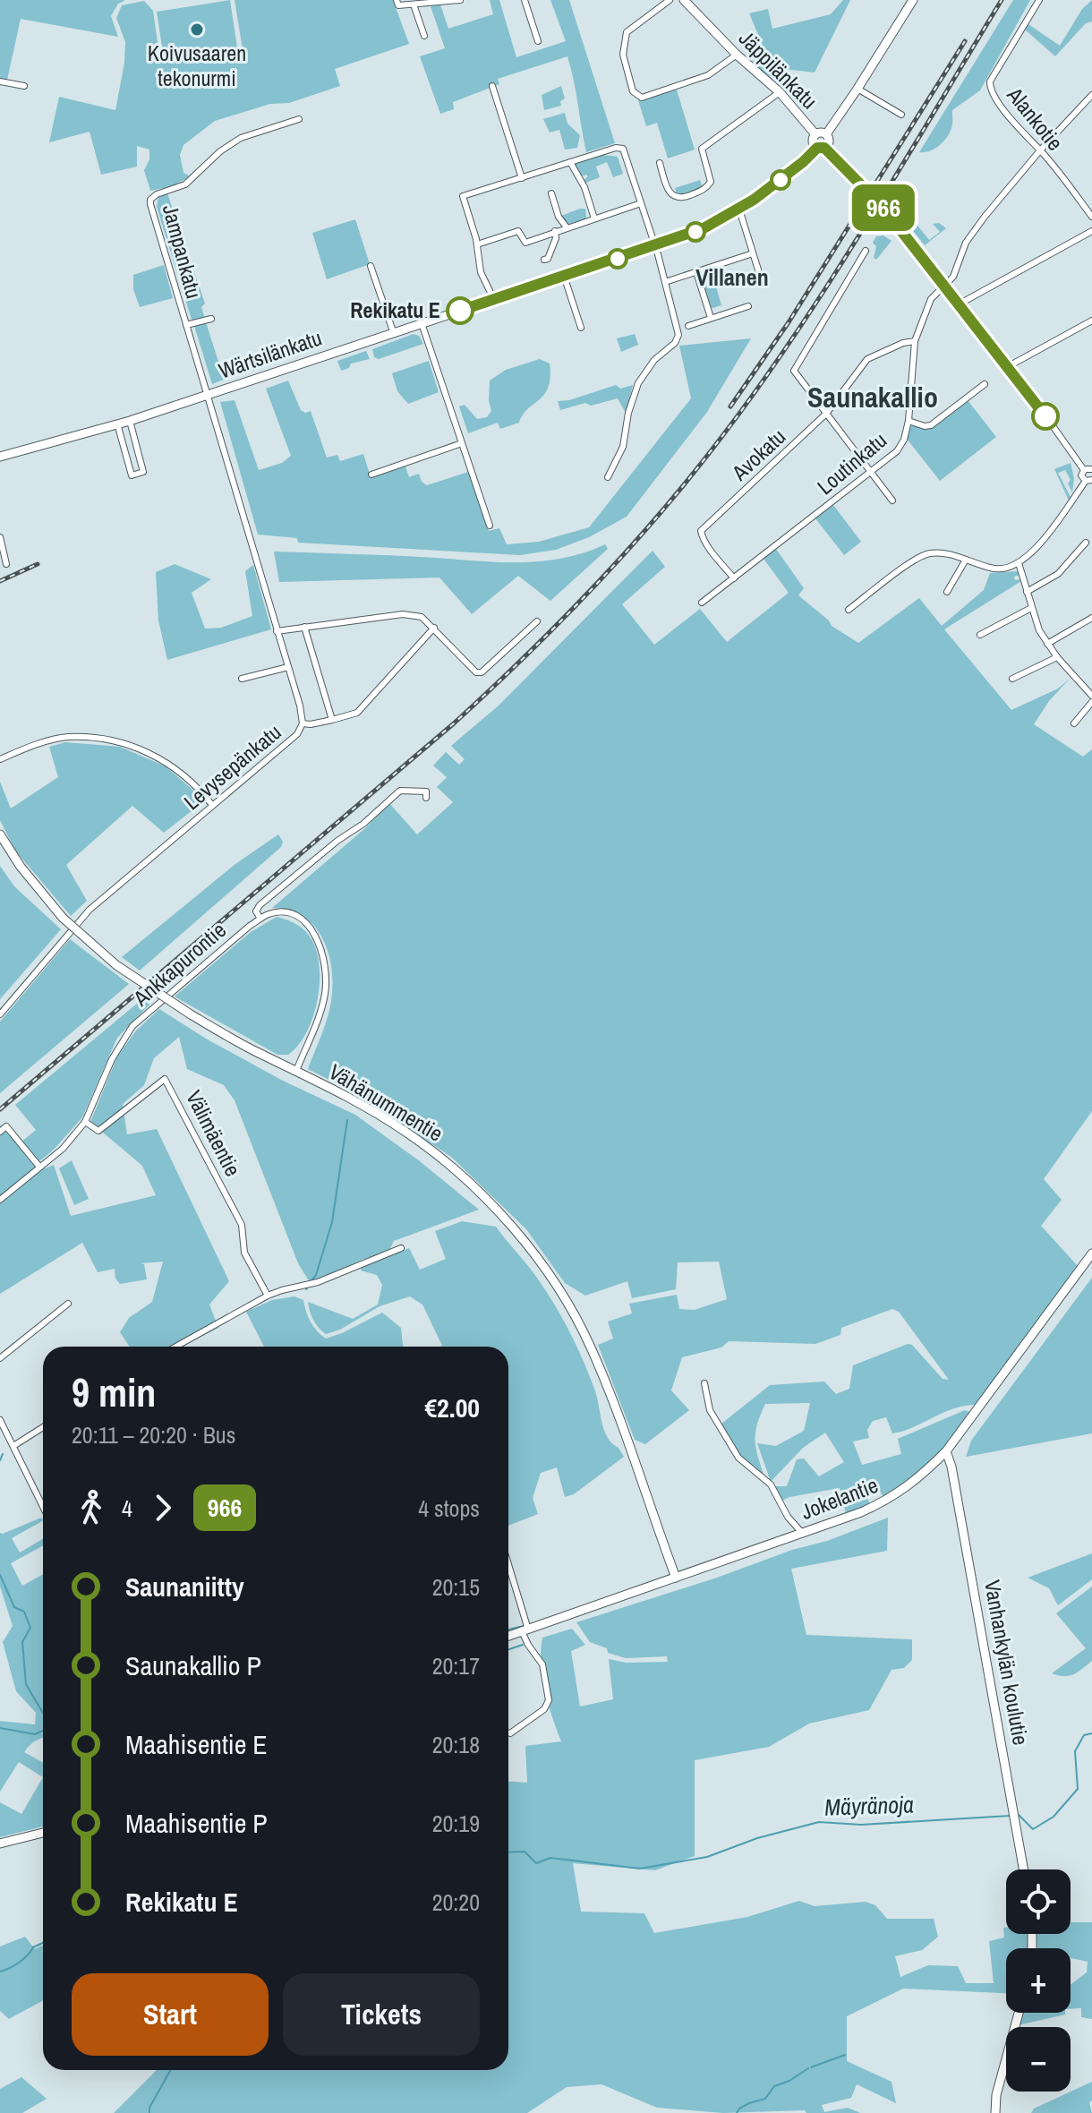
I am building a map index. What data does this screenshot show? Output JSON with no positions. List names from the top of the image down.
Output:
{
  "streets": {
    "street": [
      "Jäppilänkatu",
      "Alankotie",
      "Jampankatu",
      "Wärtsilänkatu",
      "Avokatu",
      "Loutinkatu",
      "Levysepänkatu",
      "Ankkapurontie",
      "Vähänummentie",
      "Välimäentie",
      "Jokelantie",
      "Vanhankylän koulutie"
    ]
  },
  "crossings": [
    ["Jäppilänkatu", "Wärtsilänkatu"],
    ["Alankotie", "Loutinkatu"],
    ["Jampankatu", "Wärtsilänkatu"],
    ["Jampankatu", "Levysepänkatu"],
    ["Wärtsilänkatu", "Levysepänkatu"],
    ["Avokatu", "Loutinkatu"],
    ["Ankkapurontie", "Välimäentie"],
    ["Vähänummentie", "Jokelantie"],
    ["Jokelantie", "Vanhankylän koulutie"]
  ],
  "districts": ["Villanen", "Saunakallio"],
  "water": ["Mäyränoja"],
  "places": ["Koivusaaren tekonurmi", "Rekikatu E"],
  "lines": ["bus line 966"],
  "page": {
    "on_map": "966",
    "heading": ["9 min", "20:11 – 20:20 · Bus", "€2.00"],
    "legs": ["4", "966", "4 stops"],
    "list": [
      {
        "name": "Saunaniitty",
        "value": "20:15"
      },
      {
        "name": "Saunakallio P",
        "value": "20:17"
      },
      {
        "name": "Maahisentie E",
        "value": "20:18"
      },
      {
        "name": "Maahisentie P",
        "value": "20:19"
      },
      {
        "name": "Rekikatu E",
        "value": "20:20"
      }
    ],
    "map_buttons": ["+", "−"],
    "buttons": ["Start", "Tickets"]
  }
}
